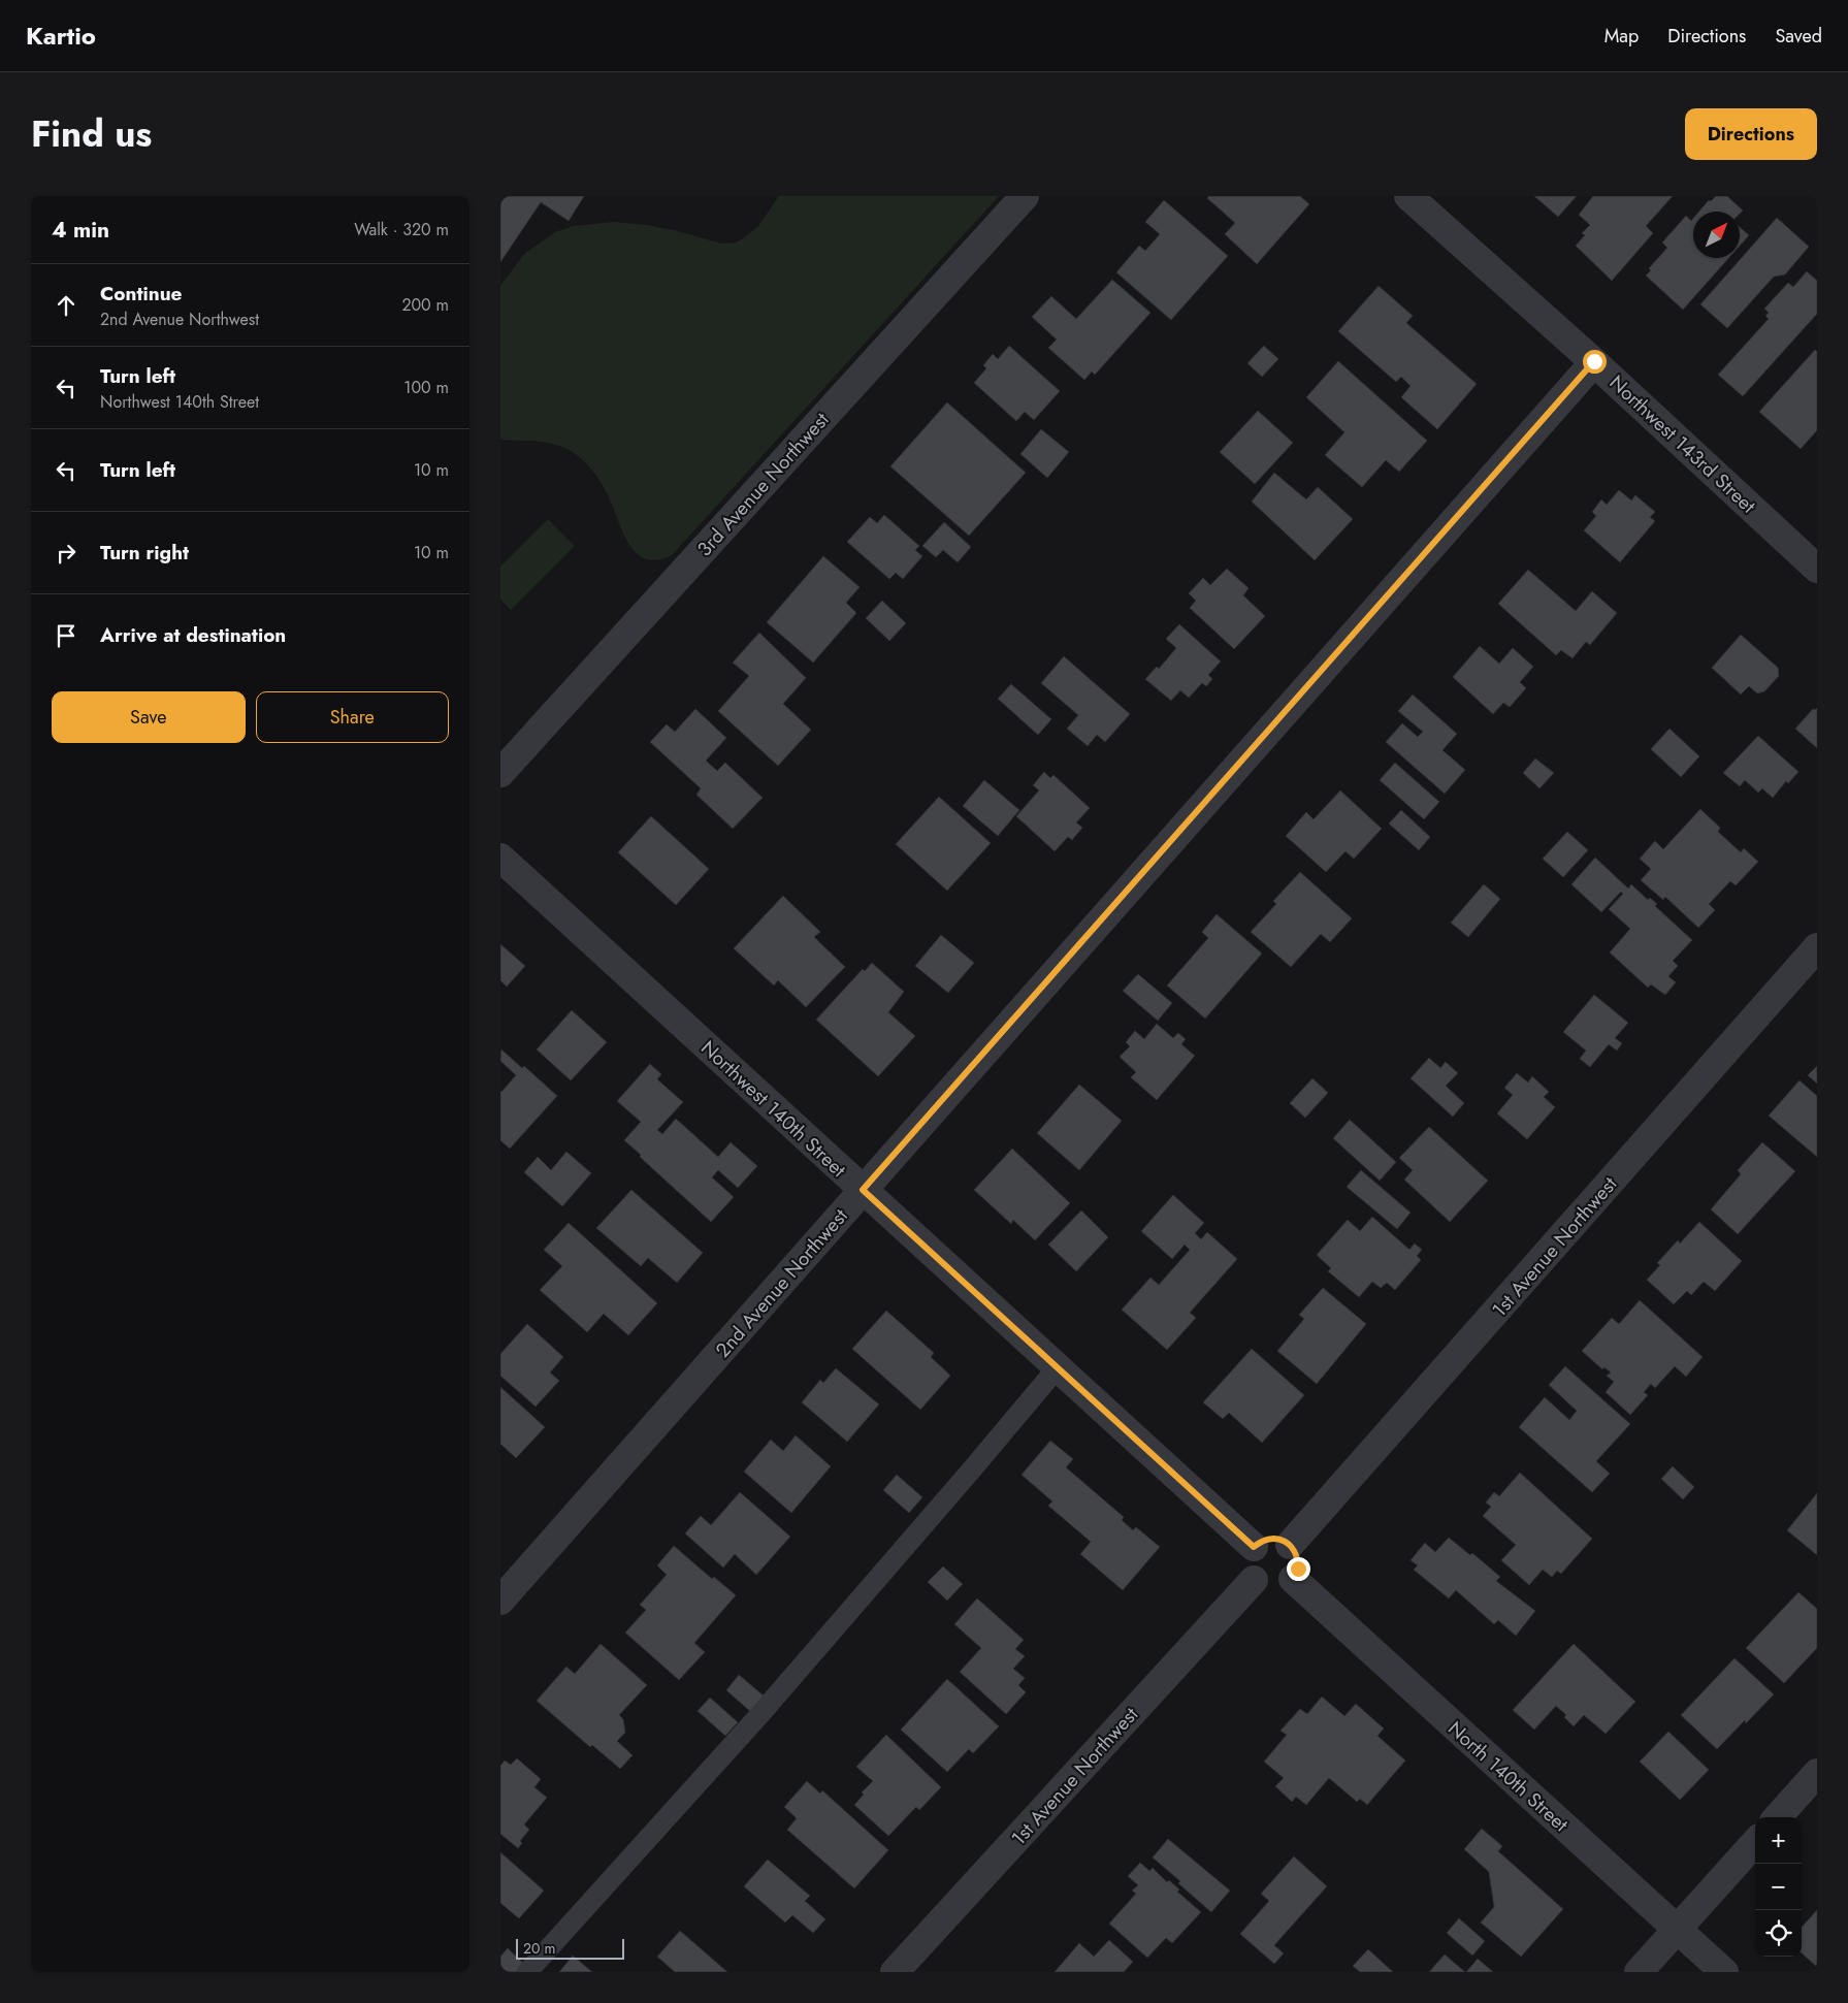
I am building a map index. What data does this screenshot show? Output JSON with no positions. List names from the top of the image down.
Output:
{
  "streets": {
    "street": [
      "Northwest 143rd Street",
      "3rd Avenue Northwest",
      "Northwest 140th Street",
      "1st Avenue Northwest",
      "2nd Avenue Northwest",
      "North 140th Street"
    ]
  },
  "crossings": [
    ["Northwest 143rd Street", "2nd Avenue Northwest"],
    ["Northwest 140th Street", "1st Avenue Northwest"],
    ["Northwest 140th Street", "2nd Avenue Northwest"],
    ["Northwest 140th Street", "North 140th Street"],
    ["1st Avenue Northwest", "North 140th Street"]
  ],
  "scale_bar": "20 m",
  "north": "top right",
  "page": {
    "header": "Kartio",
    "nav": ["Map", "Directions", "Saved"],
    "title": "Find us",
    "buttons": [
      "Directions",
      ["Save", "Share"]
    ],
    "heading": ["4 min", "Walk · 320 m"],
    "list": [
      ["Continue", "2nd Avenue Northwest", "200 m"],
      ["Turn left", "Northwest 140th Street", "100 m"],
      ["Turn left", "10 m"],
      ["Turn right", "10 m"],
      "Arrive at destination"
    ],
    "map_buttons": ["+", "−"],
    "scale": "20 m"
  }
}
